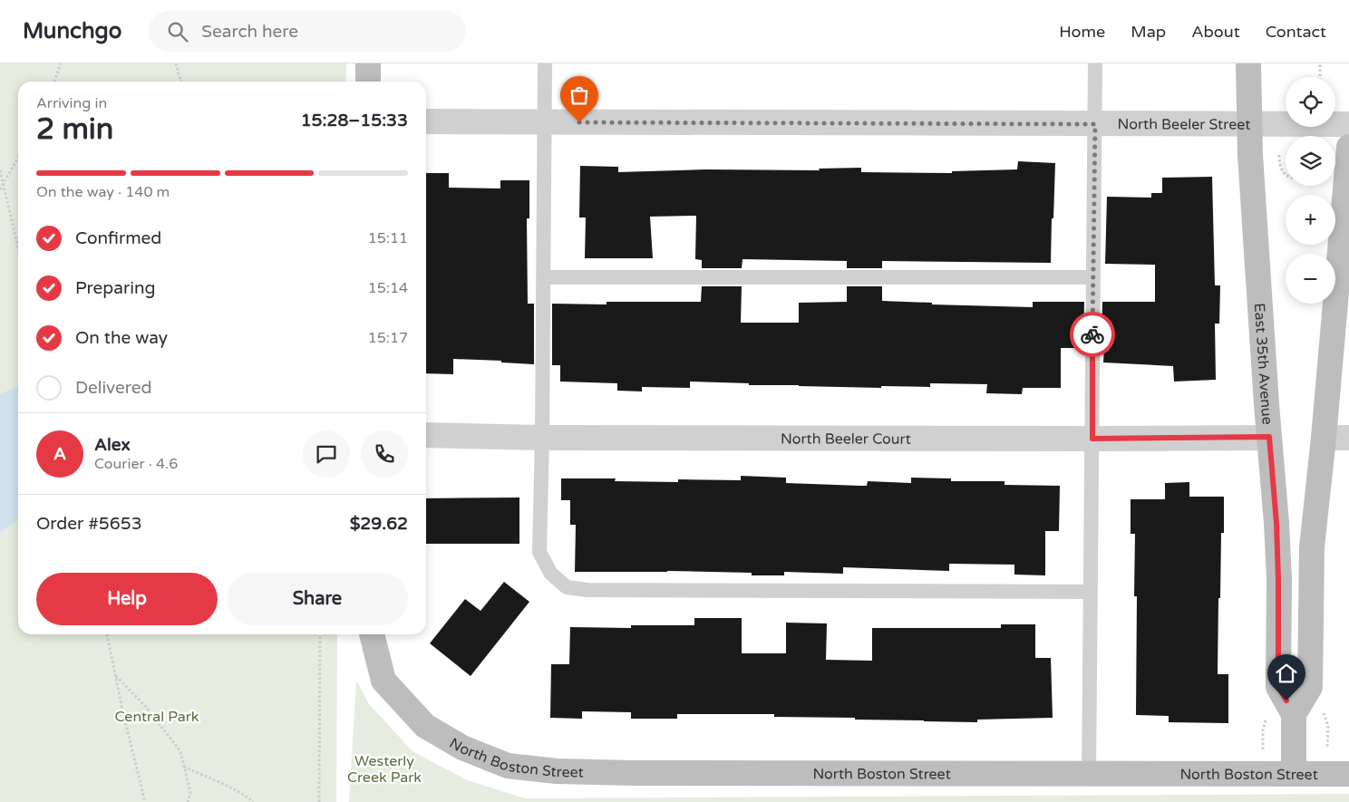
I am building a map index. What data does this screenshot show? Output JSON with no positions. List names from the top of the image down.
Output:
{
  "streets": {
    "street": [
      "North Beeler Street",
      "East 35th Avenue",
      "North Beeler Court",
      "North Boston Street"
    ]
  },
  "crossings": [
    ["North Beeler Street", "East 35th Avenue"],
    ["East 35th Avenue", "North Beeler Court"]
  ],
  "parks": ["Central Park", "Westerly Creek Park"],
  "page": {
    "header": "Munchgo",
    "search": "Search here",
    "nav": [
      "Home",
      "Map",
      "About",
      "Contact"
    ],
    "map_buttons": ["+", "−"],
    "heading": ["2 min", "Arriving in", "15:28–15:33"],
    "panel": [
      "Alex",
      "Courier · 4.6",
      "Order #5653",
      "$29.62"
    ],
    "bar": "On the way · 140 m",
    "list": [
      ["Confirmed", "15:11"],
      ["Preparing", "15:14"],
      ["On the way", "15:17"],
      "Delivered"
    ],
    "round": "A",
    "buttons": ["Help", "Share"]
  }
}
